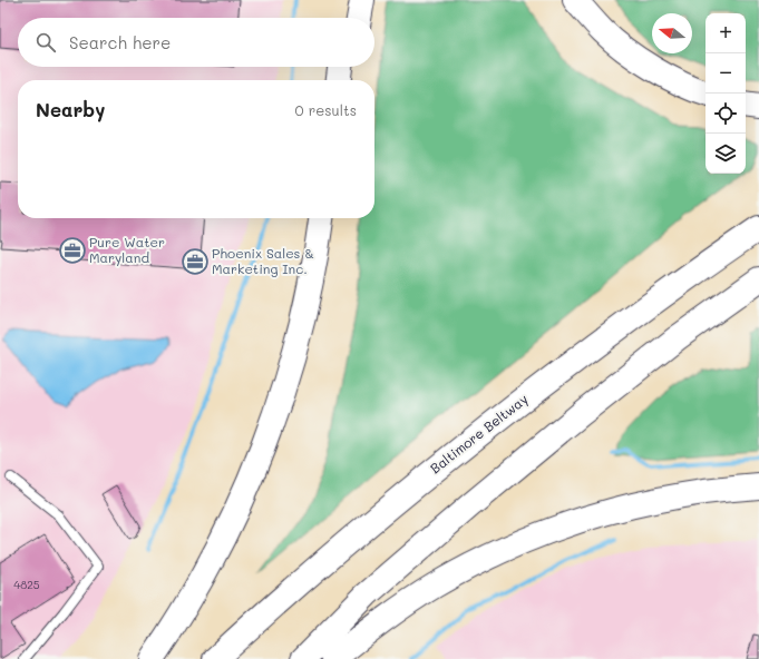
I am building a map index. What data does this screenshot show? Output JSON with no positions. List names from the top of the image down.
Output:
{
  "streets": {
    "highway": ["Baltimore Beltway"]
  },
  "places": {
    "office": ["Pure Water Maryland", "Phoenix Sales & Marketing Inc."]
  },
  "house_numbers": ["4825"],
  "north": "left",
  "page": {
    "map_buttons": ["+", "−"],
    "search": "Search here",
    "heading": ["Nearby", "0 results"]
  }
}
